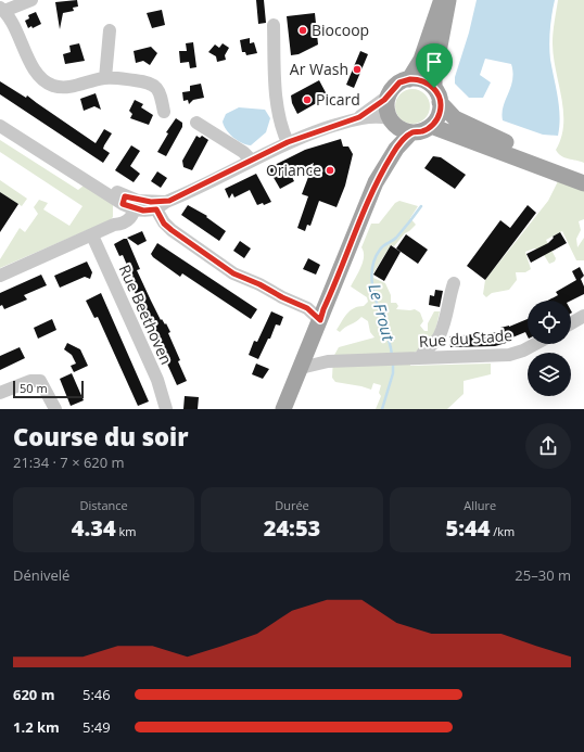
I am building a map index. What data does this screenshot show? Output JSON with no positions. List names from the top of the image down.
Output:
{
  "streets": {
    "street": ["Rue Beethoven", "Rue du Stade"]
  },
  "water": ["Le Frout"],
  "places": [
    "Biocoop",
    "Ar Wash",
    "Picard",
    "Oriance"
  ],
  "scale_bar": "50 m",
  "page": {
    "scale": "50 m",
    "heading": ["Course du soir", "21:34 · 7 × 620 m"],
    "stats": [
      ["Distance", "4.34 km"],
      ["Durée", "24:53"],
      ["Allure", "5:44 /km"]
    ],
    "chart": ["Dénivelé", "25–30 m"],
    "list": [
      {
        "name": "620 m",
        "note": "5:46"
      },
      {
        "name": "1.2 km",
        "note": "5:49"
      }
    ]
  }
}
